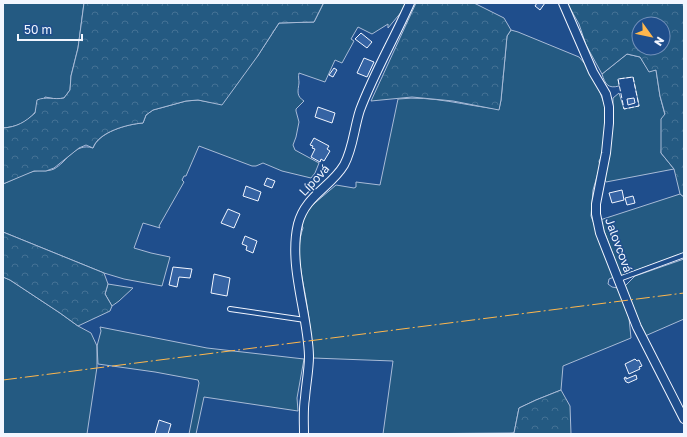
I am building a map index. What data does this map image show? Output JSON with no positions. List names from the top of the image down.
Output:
{
  "streets": {
    "street": ["Lípová", "Jalovcová"]
  },
  "scale_bar": "50 m",
  "north": "bottom right"
}
